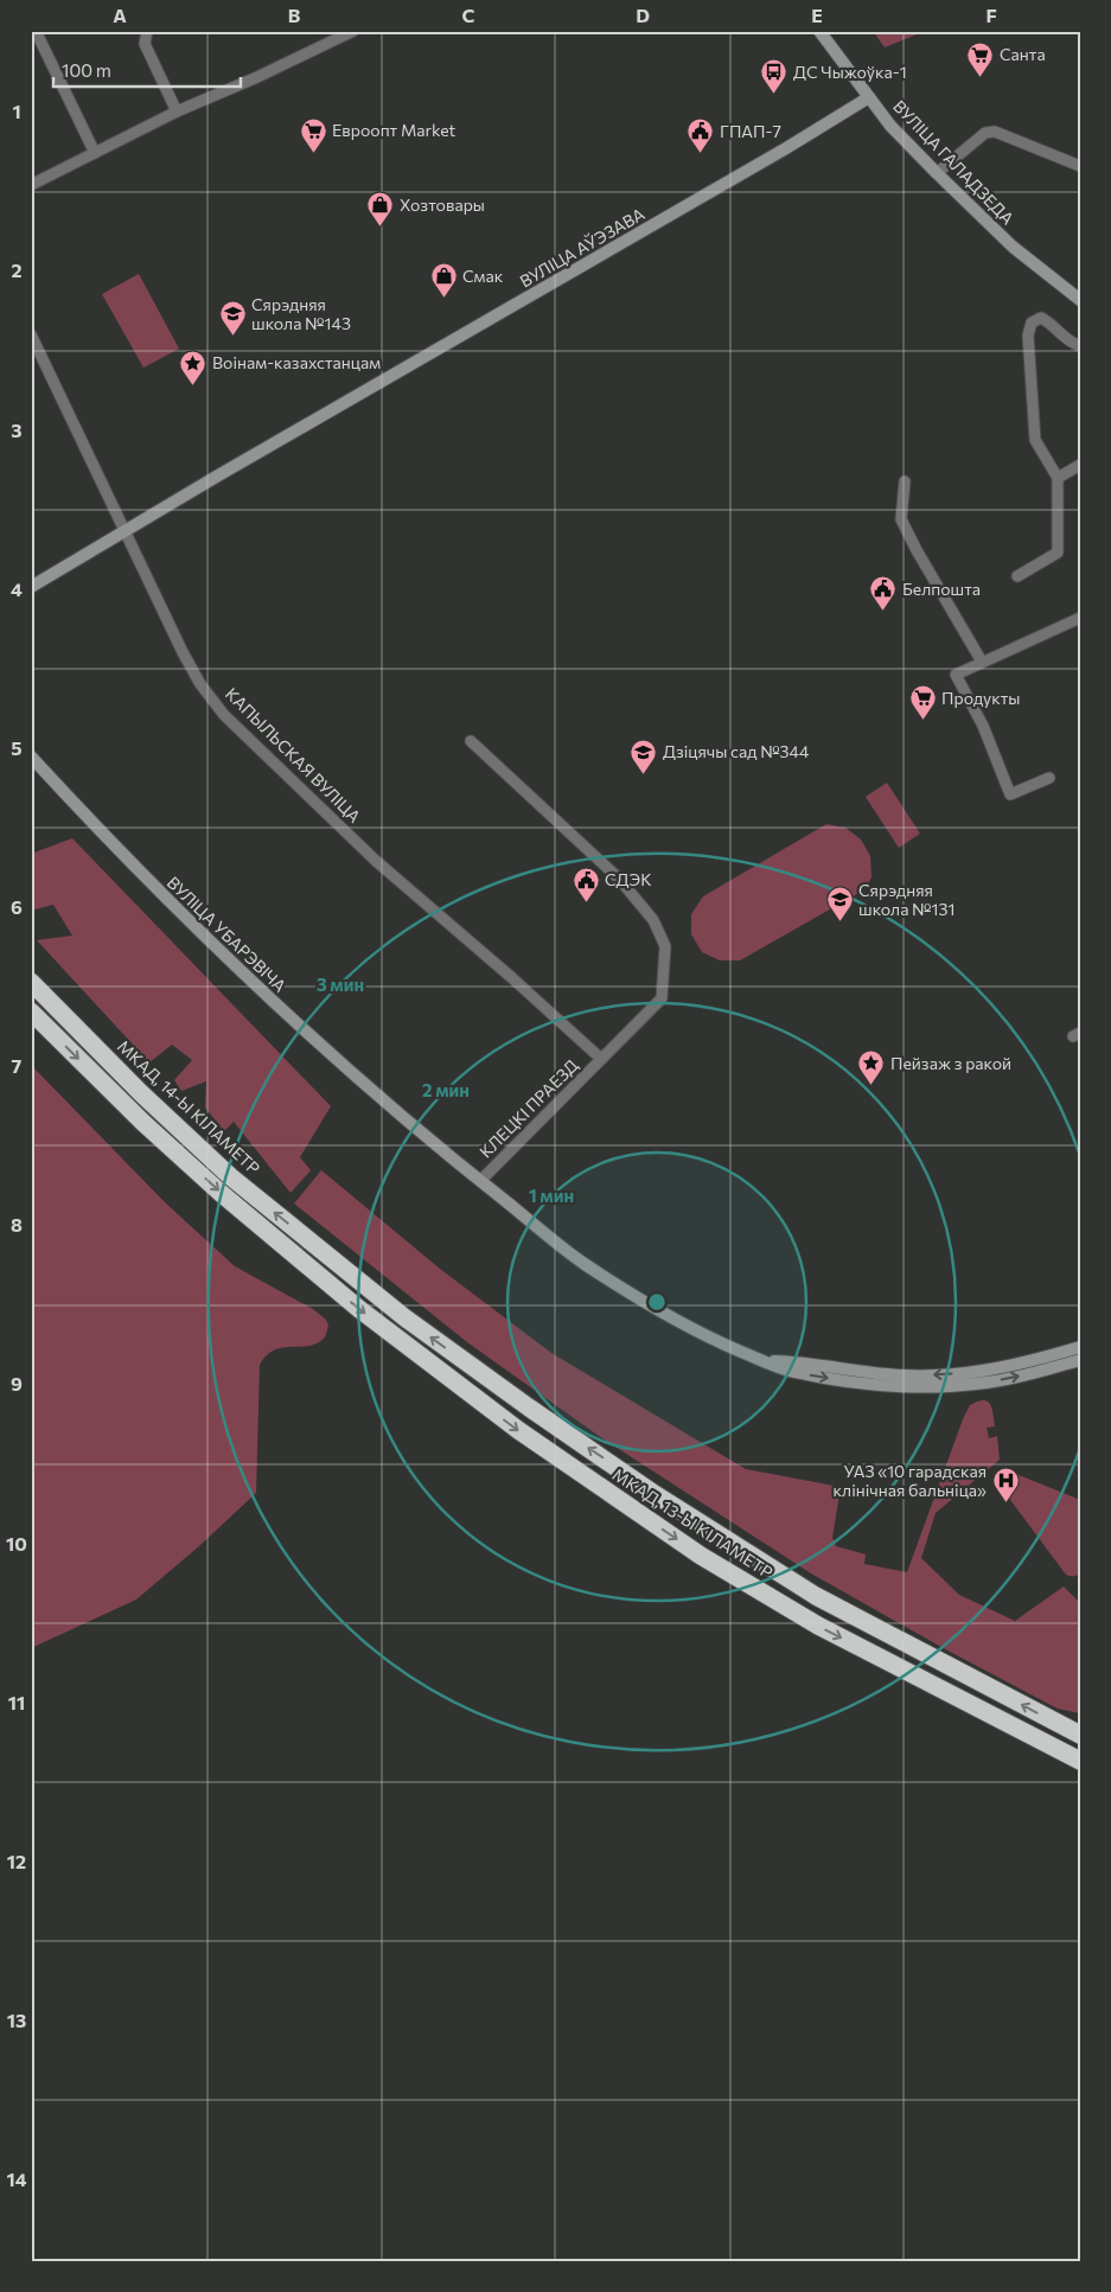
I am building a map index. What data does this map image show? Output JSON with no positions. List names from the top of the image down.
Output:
{
  "streets": {
    "highway": ["МКАД, 14-Ы КІЛАМЕТР", "МКАД, 13-Ы КІЛАМЕТР"],
    "main road": ["ВУЛІЦА ГАЛАДЗЕДА", "ВУЛІЦА АЎЭЗАВА", "ВУЛІЦА УБАРЭВІЧА"],
    "street": ["КАПЫЛЬСКАЯ ВУЛІЦА", "КЛЕЦКІ ПРАЕЗД"]
  },
  "crossings": [
    ["ВУЛІЦА ГАЛАДЗЕДА", "ВУЛІЦА АЎЭЗАВА"],
    ["ВУЛІЦА АЎЭЗАВА", "КАПЫЛЬСКАЯ ВУЛІЦА"],
    ["КАПЫЛЬСКАЯ ВУЛІЦА", "КЛЕЦКІ ПРАЕЗД"],
    ["ВУЛІЦА УБАРЭВІЧА", "КЛЕЦКІ ПРАЕЗД"],
    ["МКАД, 14-Ы КІЛАМЕТР", "МКАД, 13-Ы КІЛАМЕТР"]
  ],
  "one_way": ["МКАД, 14-Ы КІЛАМЕТР"],
  "places": {
    "supermarket": ["Санта", "Евроопт Market", "Продукты"],
    "bus stop": ["ДС Чыжоўка-1"],
    "public building": ["ГПАП-7", "Белпошта", "СДЭК"],
    "shop": ["Хозтовары", "Смак"],
    "school or university": ["Сярэдняя школа №143", "Дзіцячы сад №344", "Сярэдняя школа №131"],
    "place": ["Воінам-казахстанцам", "Пейзаж з ракой"],
    "hospital": ["УАЗ «10 гарадская клінічная бальніца»"]
  },
  "scale_bar": "100 m",
  "grid": {
    "columns": [
      "A",
      "B",
      "C",
      "D",
      "E",
      "F"
    ],
    "rows": [
      "1",
      "2",
      "3",
      "4",
      "5",
      "6",
      "7",
      "8",
      "9",
      "10",
      "11",
      "12",
      "13",
      "14"
    ]
  },
  "rings": ["3 мин", "2 мин", "1 мин"]
}
